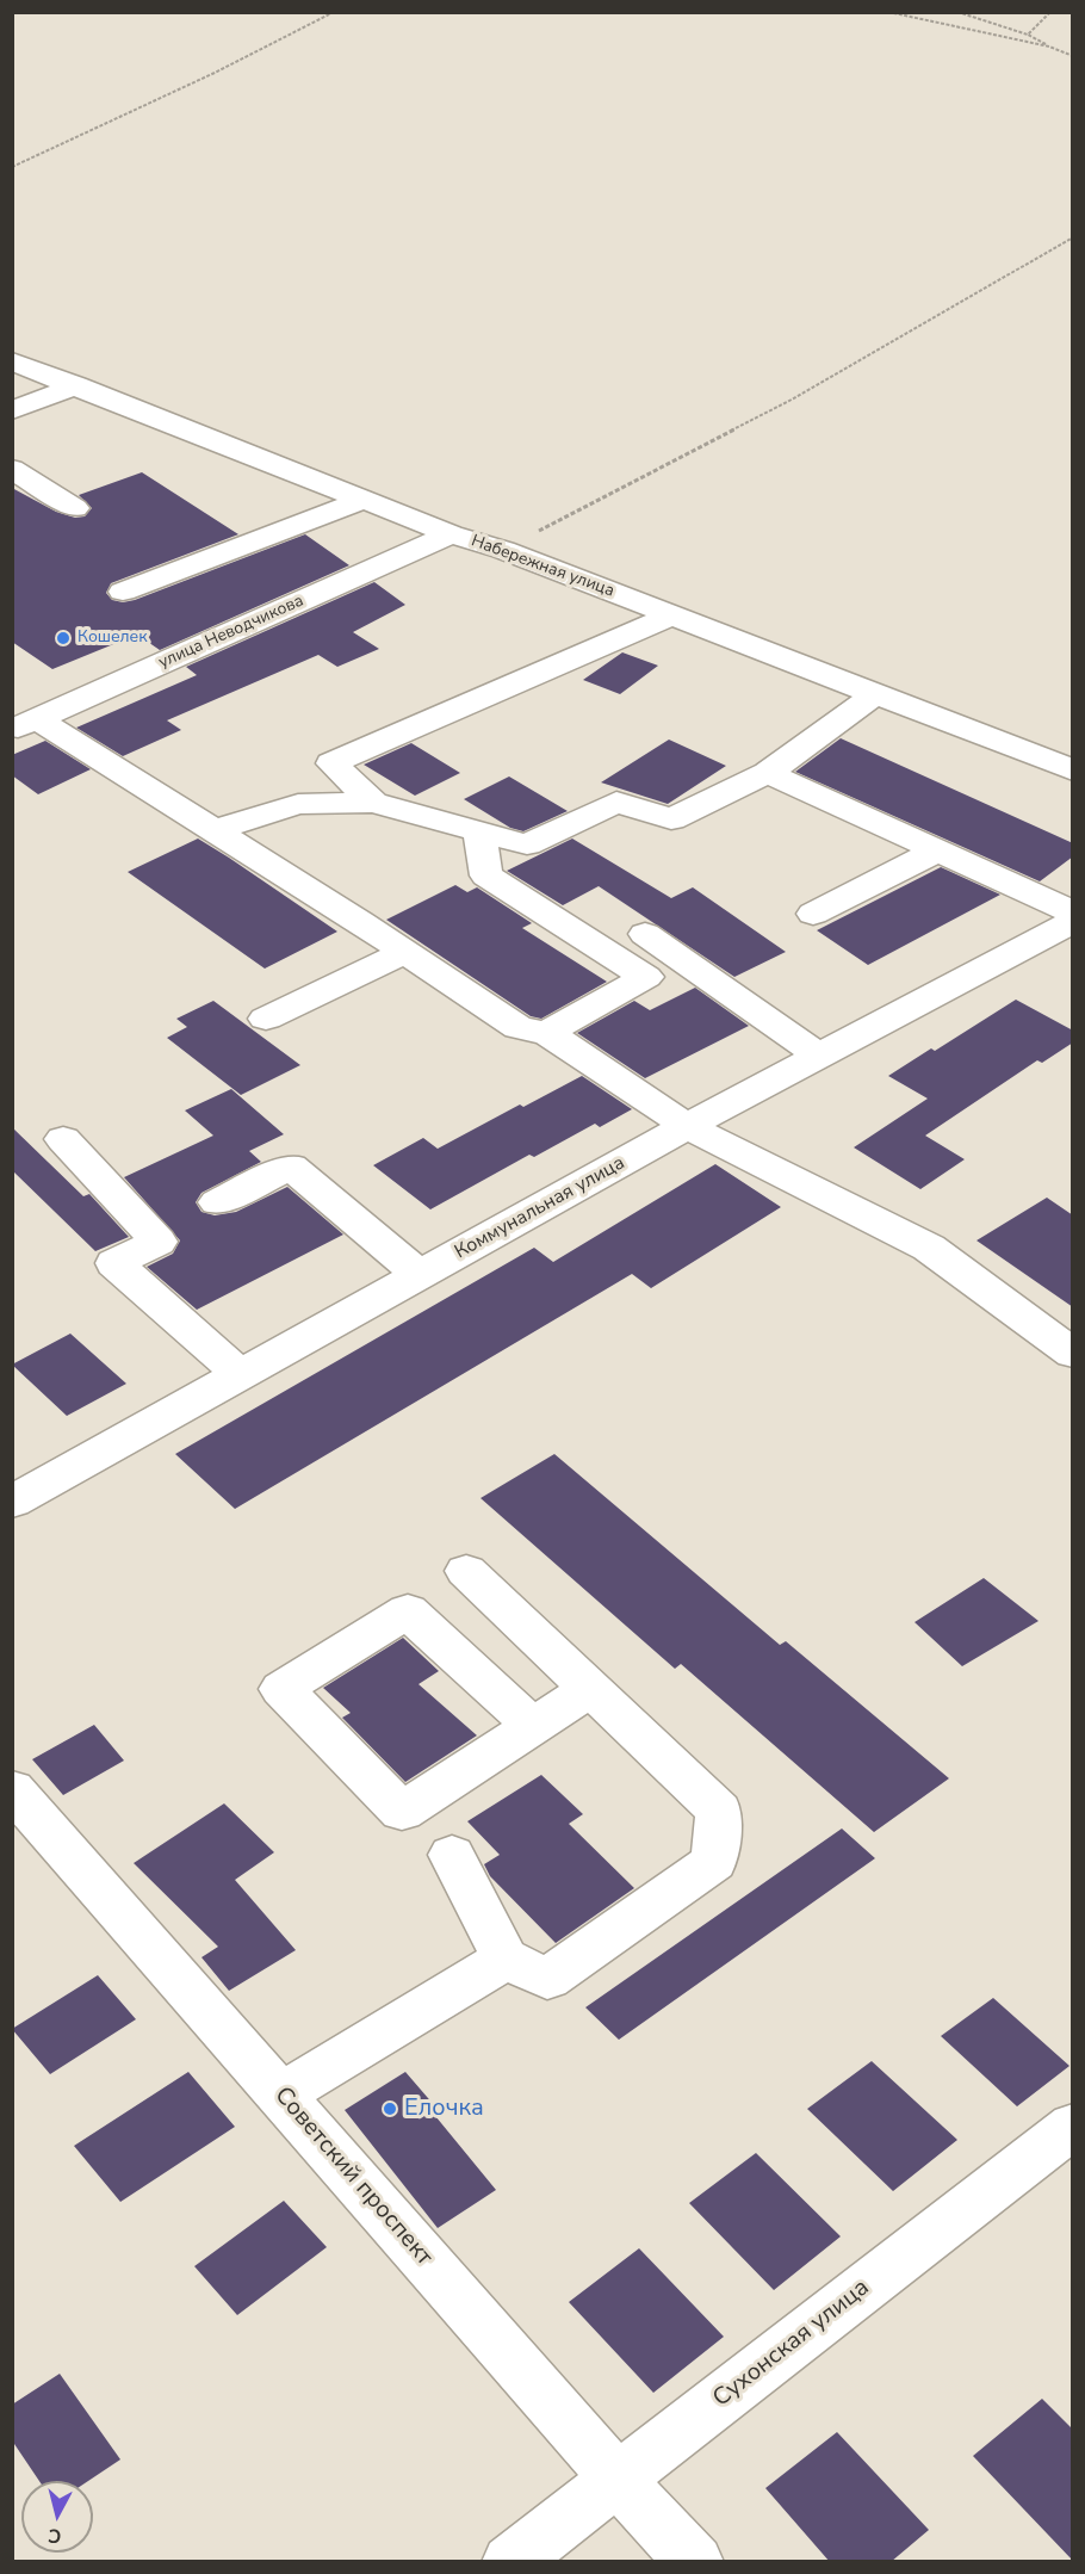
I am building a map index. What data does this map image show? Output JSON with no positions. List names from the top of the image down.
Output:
{
  "streets": {
    "street": [
      "Набережная улица",
      "улица Неводчикова",
      "Коммунальная улица",
      "Советский проспект",
      "Сухонская улица"
    ]
  },
  "crossings": [
    ["Набережная улица", "улица Неводчикова"],
    ["Советский проспект", "Сухонская улица"]
  ],
  "places": ["Кошелек", "Елочка"],
  "north": "bottom"
}
